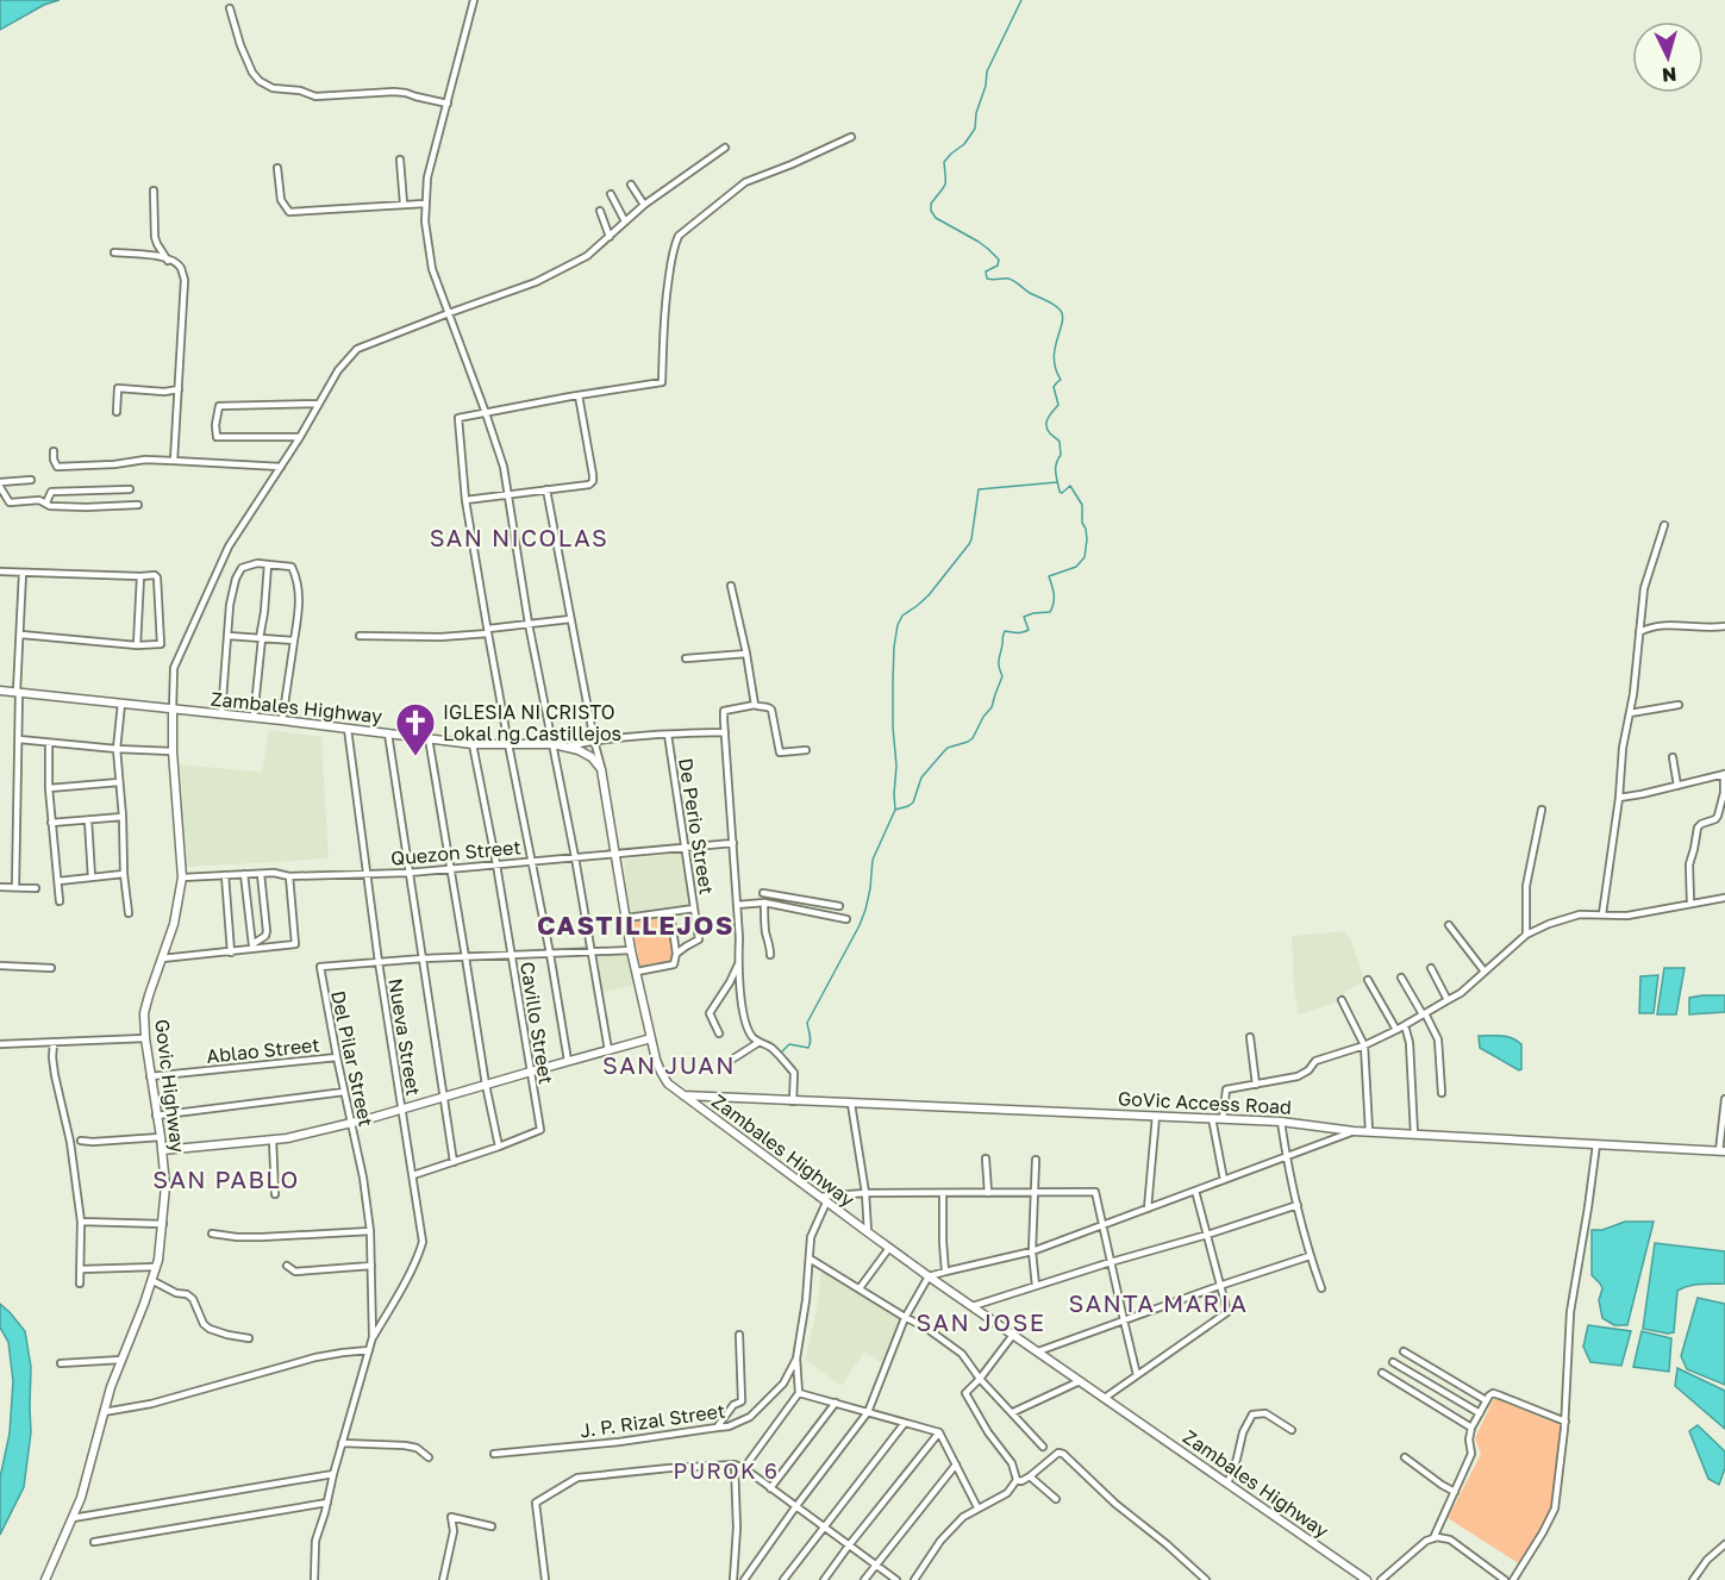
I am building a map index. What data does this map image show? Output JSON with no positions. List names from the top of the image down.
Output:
{
  "streets": {
    "main road": ["Zambales Highway", "Govic Highway", "GoVic Access Road"],
    "street": [
      "De Perio Street",
      "Quezon Street",
      "Cavillo Street",
      "Nueva Street",
      "Ablao Street",
      "Del Pilar Street",
      "J. P. Rizal Street"
    ]
  },
  "crossings": [
    ["Zambales Highway", "Quezon Street"],
    ["Zambales Highway", "Cavillo Street"],
    ["Zambales Highway", "Nueva Street"],
    ["Zambales Highway", "Del Pilar Street"],
    ["Zambales Highway", "Govic Highway"],
    ["Zambales Highway", "GoVic Access Road"],
    ["Zambales Highway", "J. P. Rizal Street"],
    ["De Perio Street", "Quezon Street"],
    ["Quezon Street", "Cavillo Street"],
    ["Quezon Street", "Nueva Street"],
    ["Quezon Street", "Govic Highway"],
    ["Cavillo Street", "Nueva Street"],
    ["Cavillo Street", "Del Pilar Street"],
    ["Nueva Street", "Del Pilar Street"],
    ["Ablao Street", "Del Pilar Street"],
    ["Ablao Street", "Govic Highway"]
  ],
  "districts": [
    "SAN NICOLAS",
    "CASTILLEJOS",
    "SAN JUAN",
    "SAN PABLO",
    "SANTA MARIA",
    "SAN JOSE",
    "PUROK 6"
  ],
  "places": {
    "church": ["IGLESIA NI CRISTO Lokal ng Castillejos"]
  },
  "north": "bottom"
}
